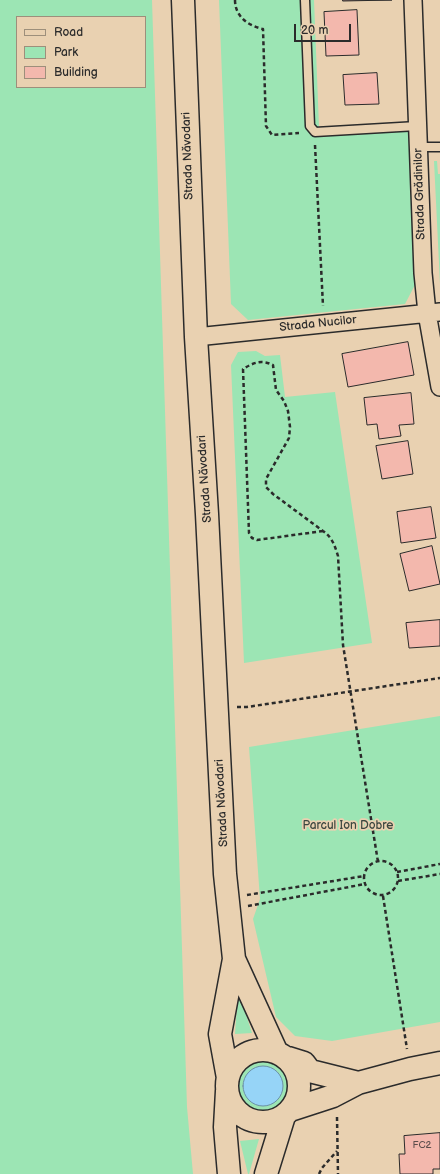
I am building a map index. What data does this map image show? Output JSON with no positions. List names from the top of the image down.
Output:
{
  "streets": {
    "main road": ["Strada Năvodari"],
    "street": ["Strada Grădinilor", "Strada Nucilor"]
  },
  "crossings": [
    ["Strada Năvodari", "Strada Nucilor"],
    ["Strada Grădinilor", "Strada Nucilor"]
  ],
  "parks": ["Parcul Ion Dobre"],
  "house_numbers": ["FC2"],
  "legend": ["Road", "Park", "Building"],
  "scale_bar": "20 m"
}
